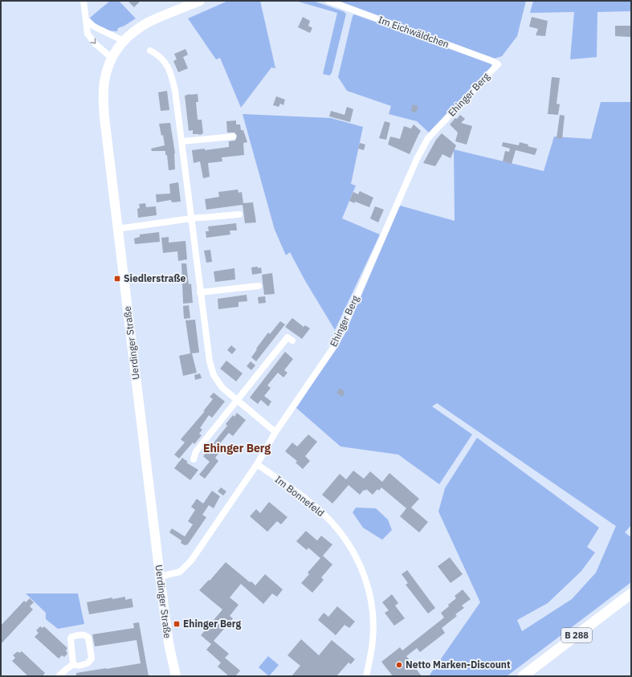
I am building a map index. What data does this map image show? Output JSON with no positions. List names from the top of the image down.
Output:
{
  "streets": {
    "main road": ["Uerdinger Straße", "B 288"],
    "street": ["Im Eichwäldchen", "Ehinger Berg", "Im Bonnefeld"]
  },
  "crossings": [
    ["Im Eichwäldchen", "Ehinger Berg"],
    ["Ehinger Berg", "Uerdinger Straße"],
    ["Ehinger Berg", "Im Bonnefeld"]
  ],
  "districts": ["Ehinger Berg"],
  "places": {
    "transit": ["Siedlerstraße", "Ehinger Berg"],
    "other": ["Netto Marken-Discount"]
  }
}
